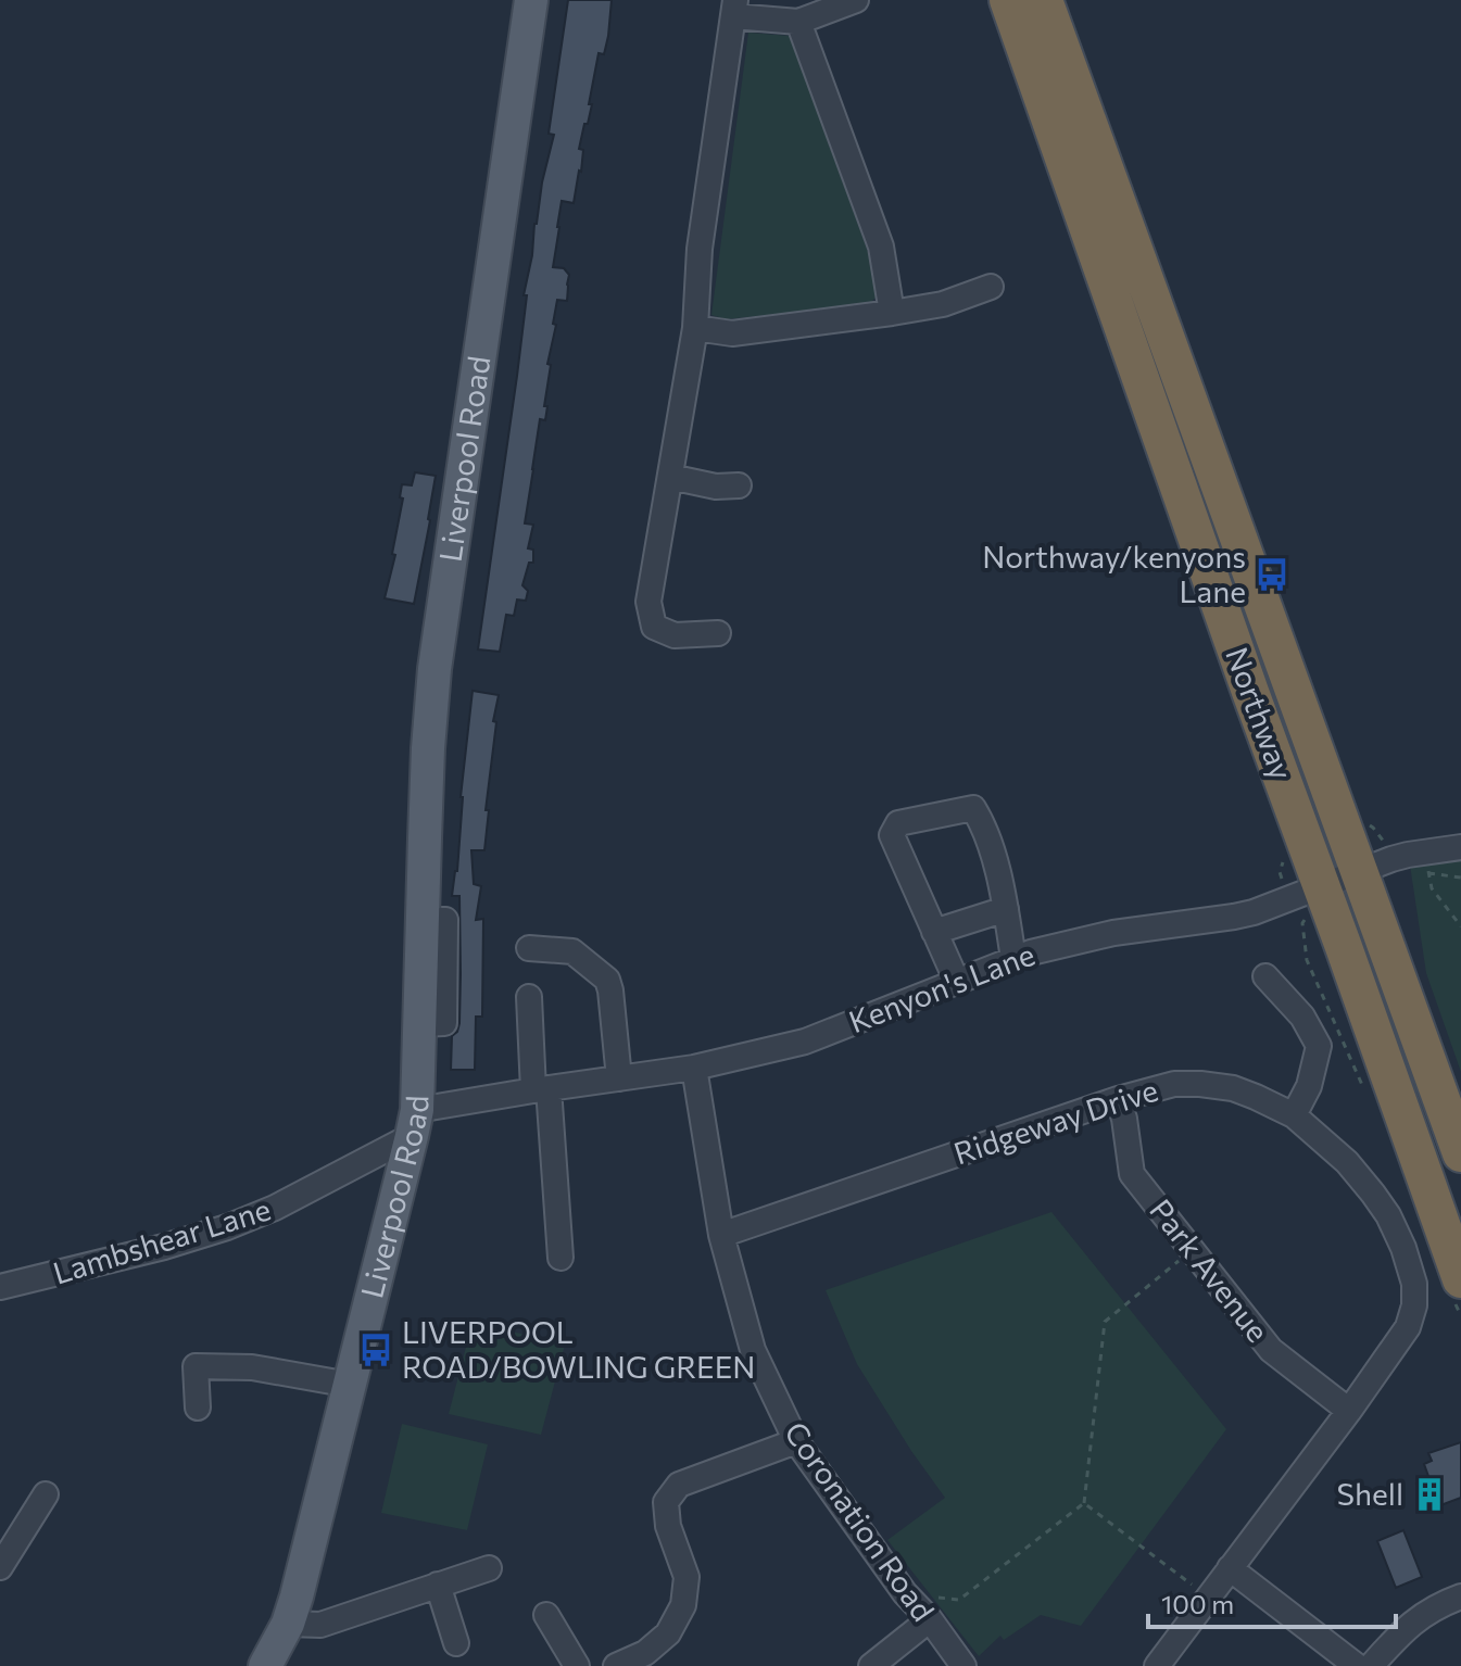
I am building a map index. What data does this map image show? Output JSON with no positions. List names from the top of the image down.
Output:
{
  "streets": {
    "highway": ["Northway"],
    "main road": ["Liverpool Road"],
    "street": [
      "Kenyon's Lane",
      "Ridgeway Drive",
      "Lambshear Lane",
      "Park Avenue",
      "Coronation Road"
    ]
  },
  "crossings": [
    ["Liverpool Road", "Kenyon's Lane"],
    ["Liverpool Road", "Lambshear Lane"],
    ["Northway", "Kenyon's Lane"],
    ["Kenyon's Lane", "Lambshear Lane"],
    ["Kenyon's Lane", "Coronation Road"],
    ["Ridgeway Drive", "Park Avenue"],
    ["Ridgeway Drive", "Coronation Road"]
  ],
  "places": {
    "bus stop": ["Northway/kenyons Lane", "LIVERPOOL ROAD/BOWLING GREEN"],
    "building": ["Shell"]
  },
  "scale_bar": "100 m"
}
